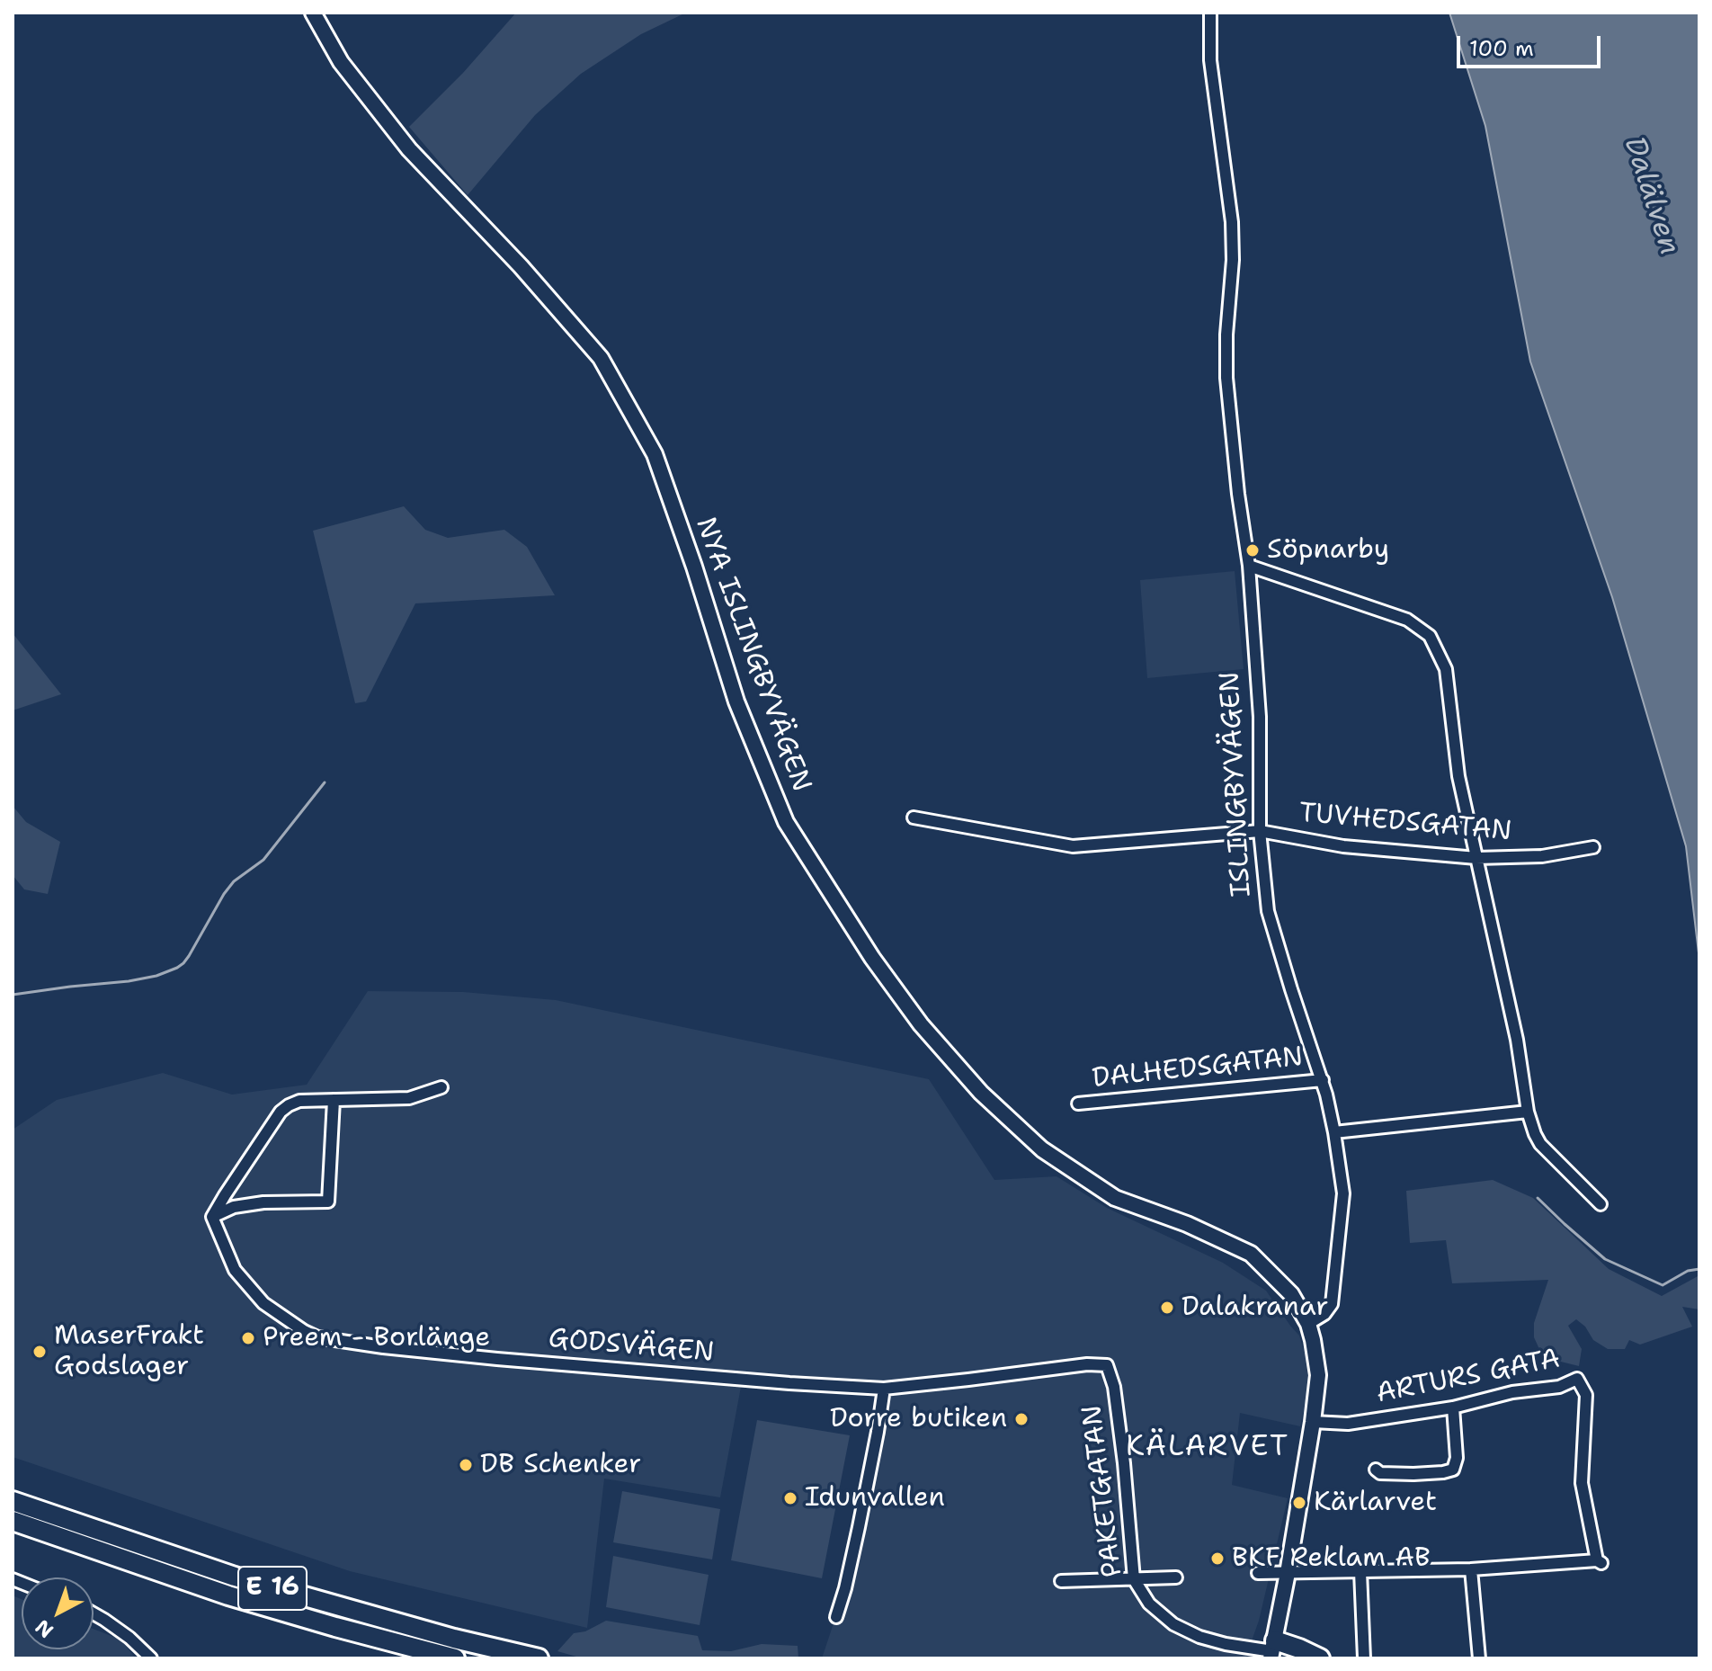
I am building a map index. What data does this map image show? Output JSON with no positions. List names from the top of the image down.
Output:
{
  "streets": {
    "highway": ["E 16"],
    "street": [
      "NYA ISLINGBYVÄGEN",
      "ISLINGBYVÄGEN",
      "TUVHEDSGATAN",
      "DALHEDSGATAN",
      "GODSVÄGEN",
      "ARTURS GATA",
      "PAKETGATAN"
    ]
  },
  "crossings": [
    ["NYA ISLINGBYVÄGEN", "ISLINGBYVÄGEN"],
    ["ISLINGBYVÄGEN", "TUVHEDSGATAN"],
    ["ISLINGBYVÄGEN", "DALHEDSGATAN"],
    ["GODSVÄGEN", "PAKETGATAN"]
  ],
  "districts": ["KÄLARVET"],
  "water": ["Dalälven"],
  "places": [
    "Söpnarby",
    "Dalakranar",
    "Preem - Borlänge",
    "MaserFrakt Godslager",
    "Dorre butiken",
    "DB Schenker",
    "Idunvallen",
    "Kärlarvet",
    "BKF Reklam AB"
  ],
  "scale_bar": "100 m",
  "north": "bottom left"
}
